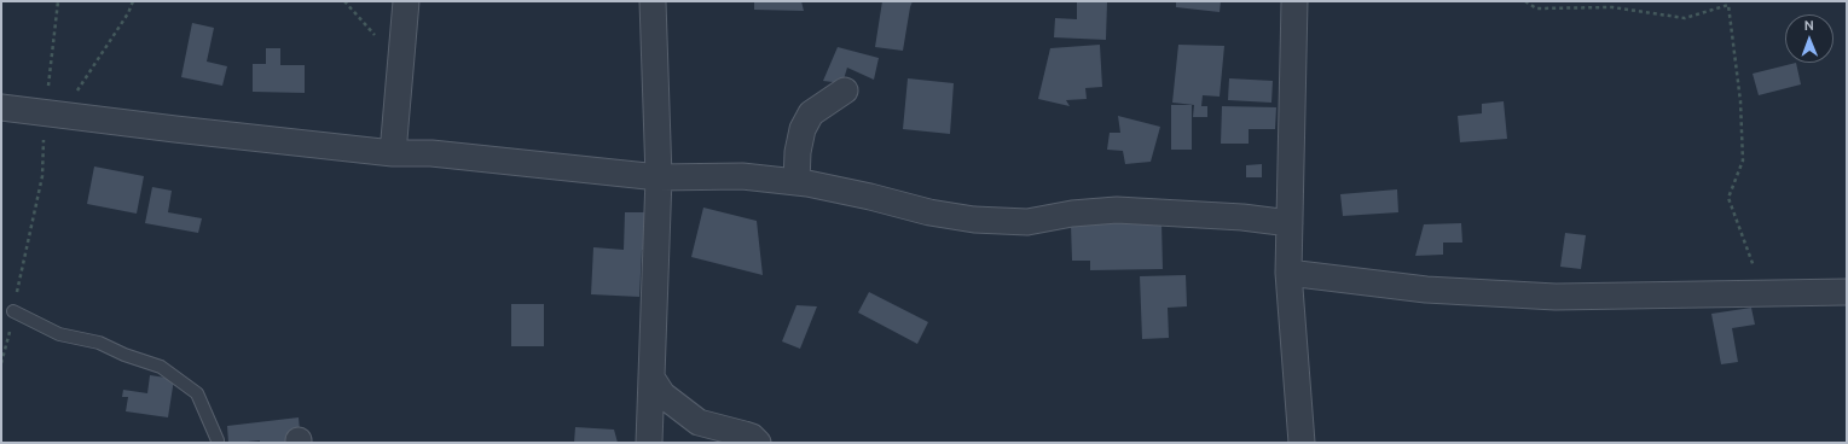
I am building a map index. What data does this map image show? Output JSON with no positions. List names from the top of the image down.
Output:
{
  "north": "top"
}
